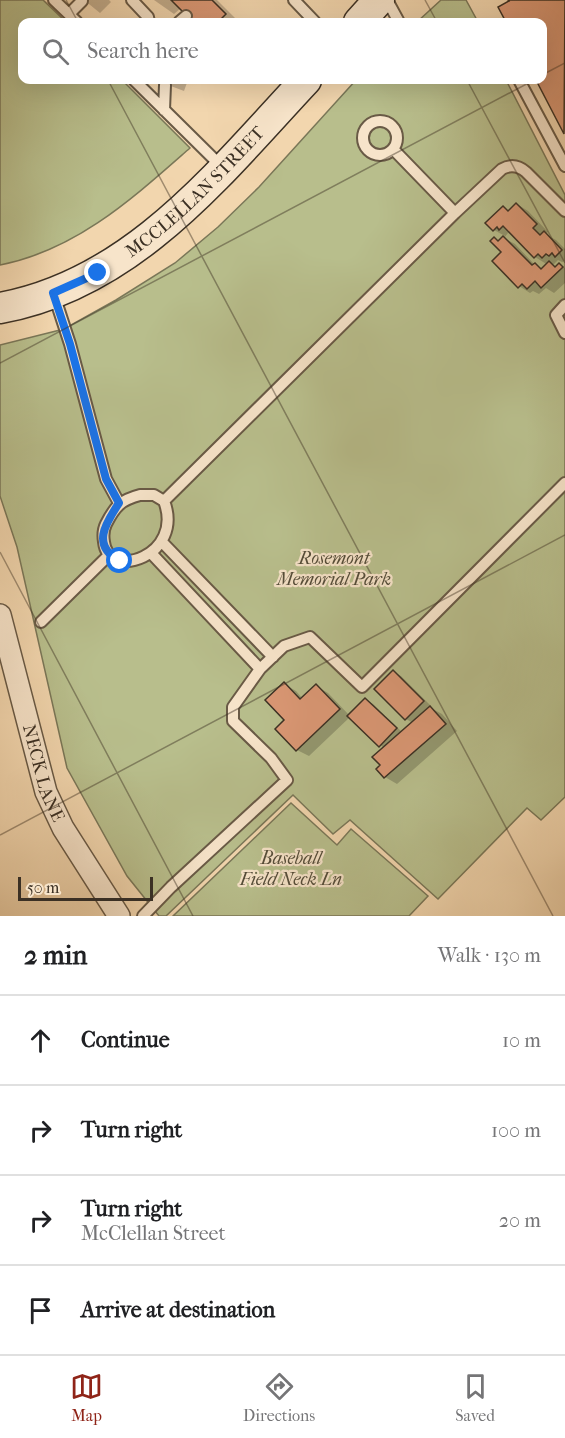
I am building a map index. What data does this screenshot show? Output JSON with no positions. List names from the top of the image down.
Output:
{
  "streets": {
    "main road": ["MCCLELLAN STREET"],
    "street": ["NECK LANE"]
  },
  "parks": ["Rosemont Memorial Park", "Baseball Field Neck Ln"],
  "scale_bar": "50 m",
  "page": {
    "search": "Search here",
    "scale": "50 m",
    "heading": ["2 min", "Walk · 130 m"],
    "list": [
      ["Continue", "10 m"],
      ["Turn right", "100 m"],
      ["Turn right", "McClellan Street", "20 m"],
      "Arrive at destination"
    ],
    "nav": ["Map", "Directions", "Saved"]
  }
}
